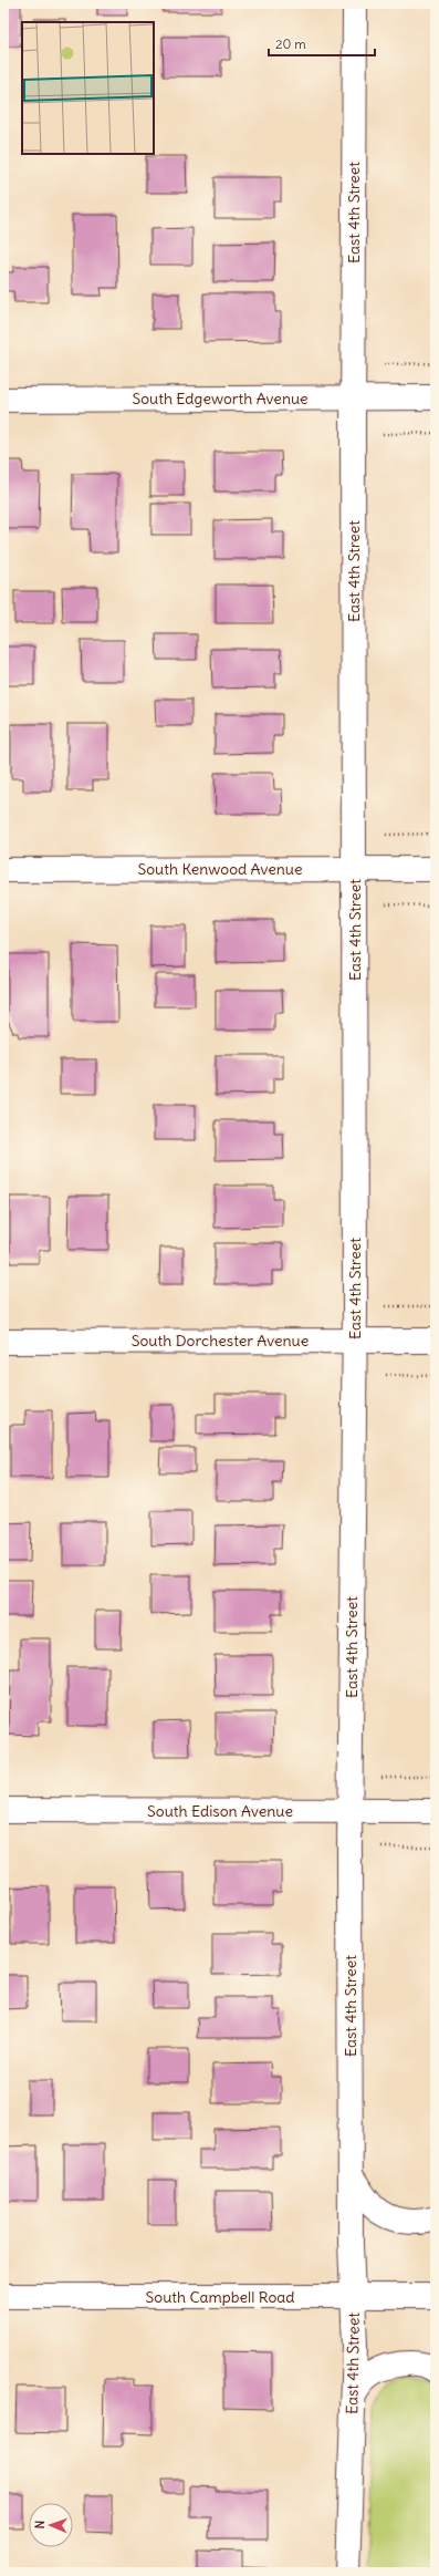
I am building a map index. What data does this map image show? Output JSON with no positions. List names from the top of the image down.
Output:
{
  "streets": {
    "street": [
      "East 4th Street",
      "South Edgeworth Avenue",
      "South Kenwood Avenue",
      "South Dorchester Avenue",
      "South Edison Avenue",
      "South Campbell Road"
    ]
  },
  "crossings": [
    ["East 4th Street", "South Edgeworth Avenue"],
    ["East 4th Street", "South Kenwood Avenue"],
    ["East 4th Street", "South Dorchester Avenue"],
    ["East 4th Street", "South Edison Avenue"],
    ["East 4th Street", "South Campbell Road"]
  ],
  "scale_bar": "20 m",
  "north": "left"
}
